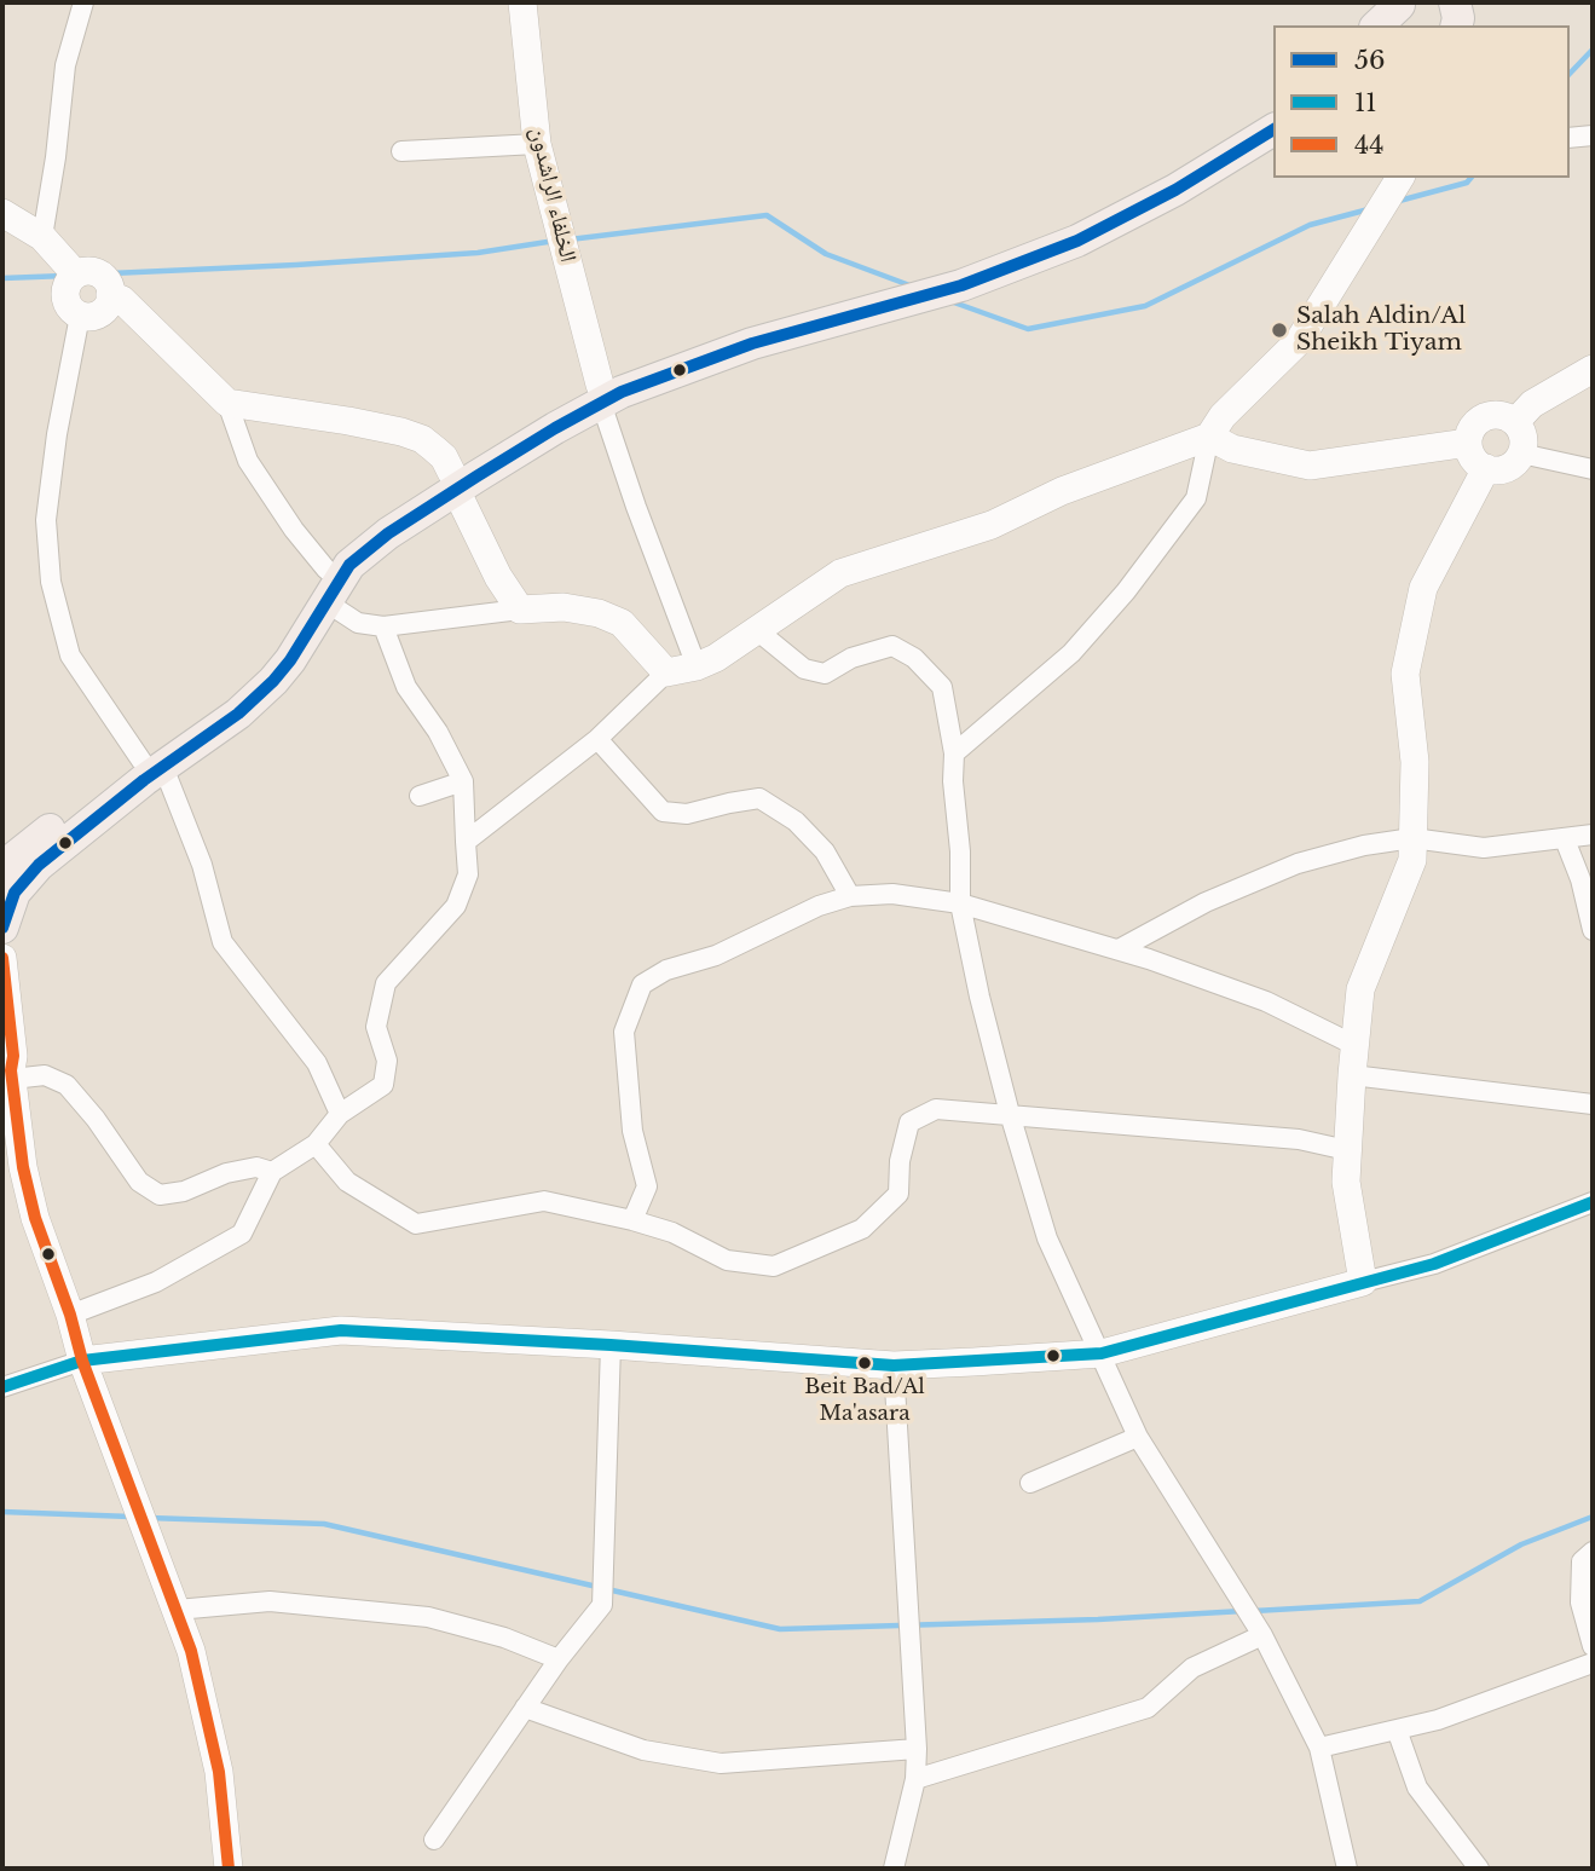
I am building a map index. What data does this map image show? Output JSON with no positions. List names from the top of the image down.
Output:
{
  "streets": {
    "street": ["الخلفاء الراشدون"]
  },
  "places": ["Salah Aldin/Al Sheikh Tiyam", "Beit Bad/Al Ma'asara"],
  "lines": ["transit line 56", "transit line 44", "transit line 11"],
  "legend": ["56", "11", "44"]
}
